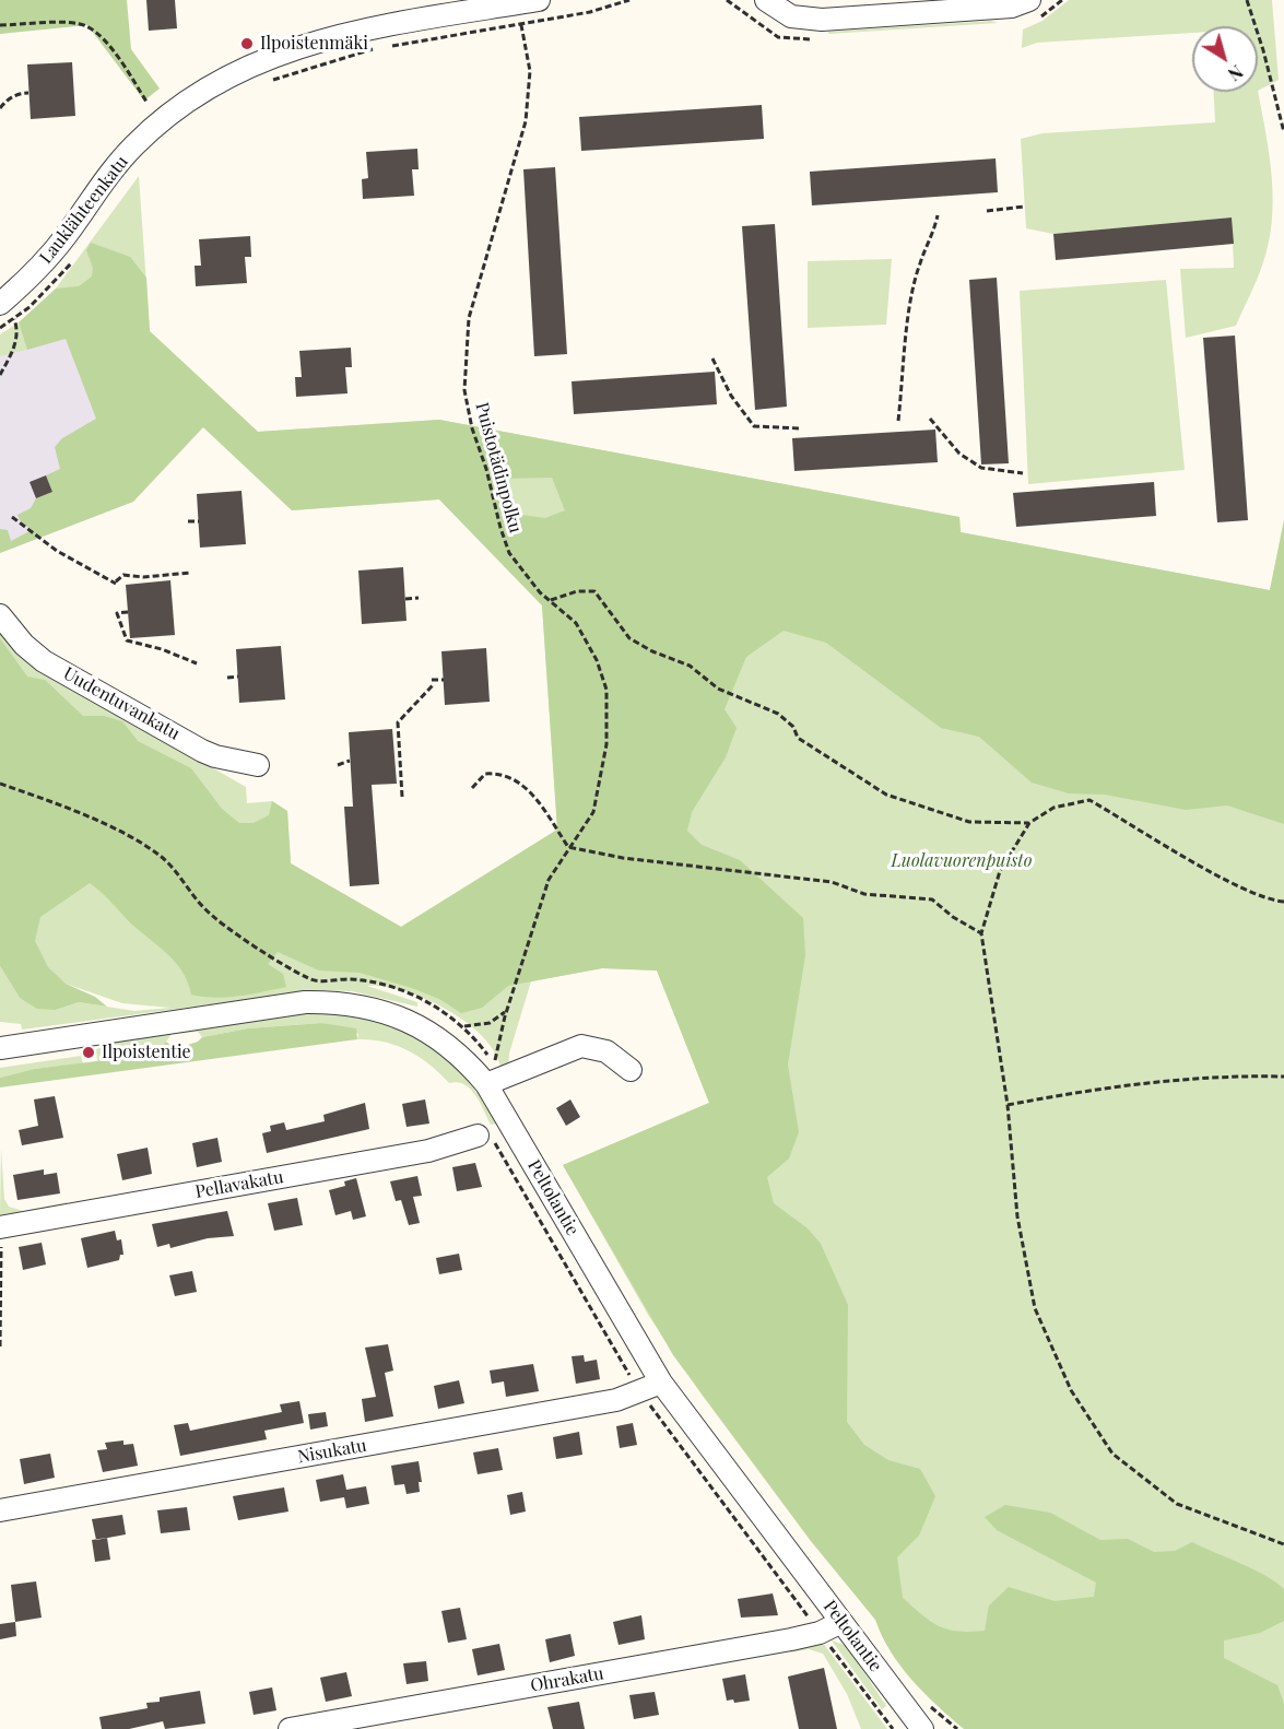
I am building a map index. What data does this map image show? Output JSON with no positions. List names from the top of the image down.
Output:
{
  "streets": {
    "street": [
      "Lauklähteenkatu",
      "Uudentuvankatu",
      "Pellavakatu",
      "Peltolantie",
      "Nisukatu",
      "Ohrakatu"
    ],
    "path": ["Puistotädinpolku"]
  },
  "crossings": [
    ["Puistotädinpolku", "Peltolantie"],
    ["Peltolantie", "Nisukatu"],
    ["Peltolantie", "Ohrakatu"]
  ],
  "parks": ["Luolavuorenpuisto"],
  "places": ["Ilpoistenmäki", "Ilpoistentie"],
  "north": "bottom right"
}
